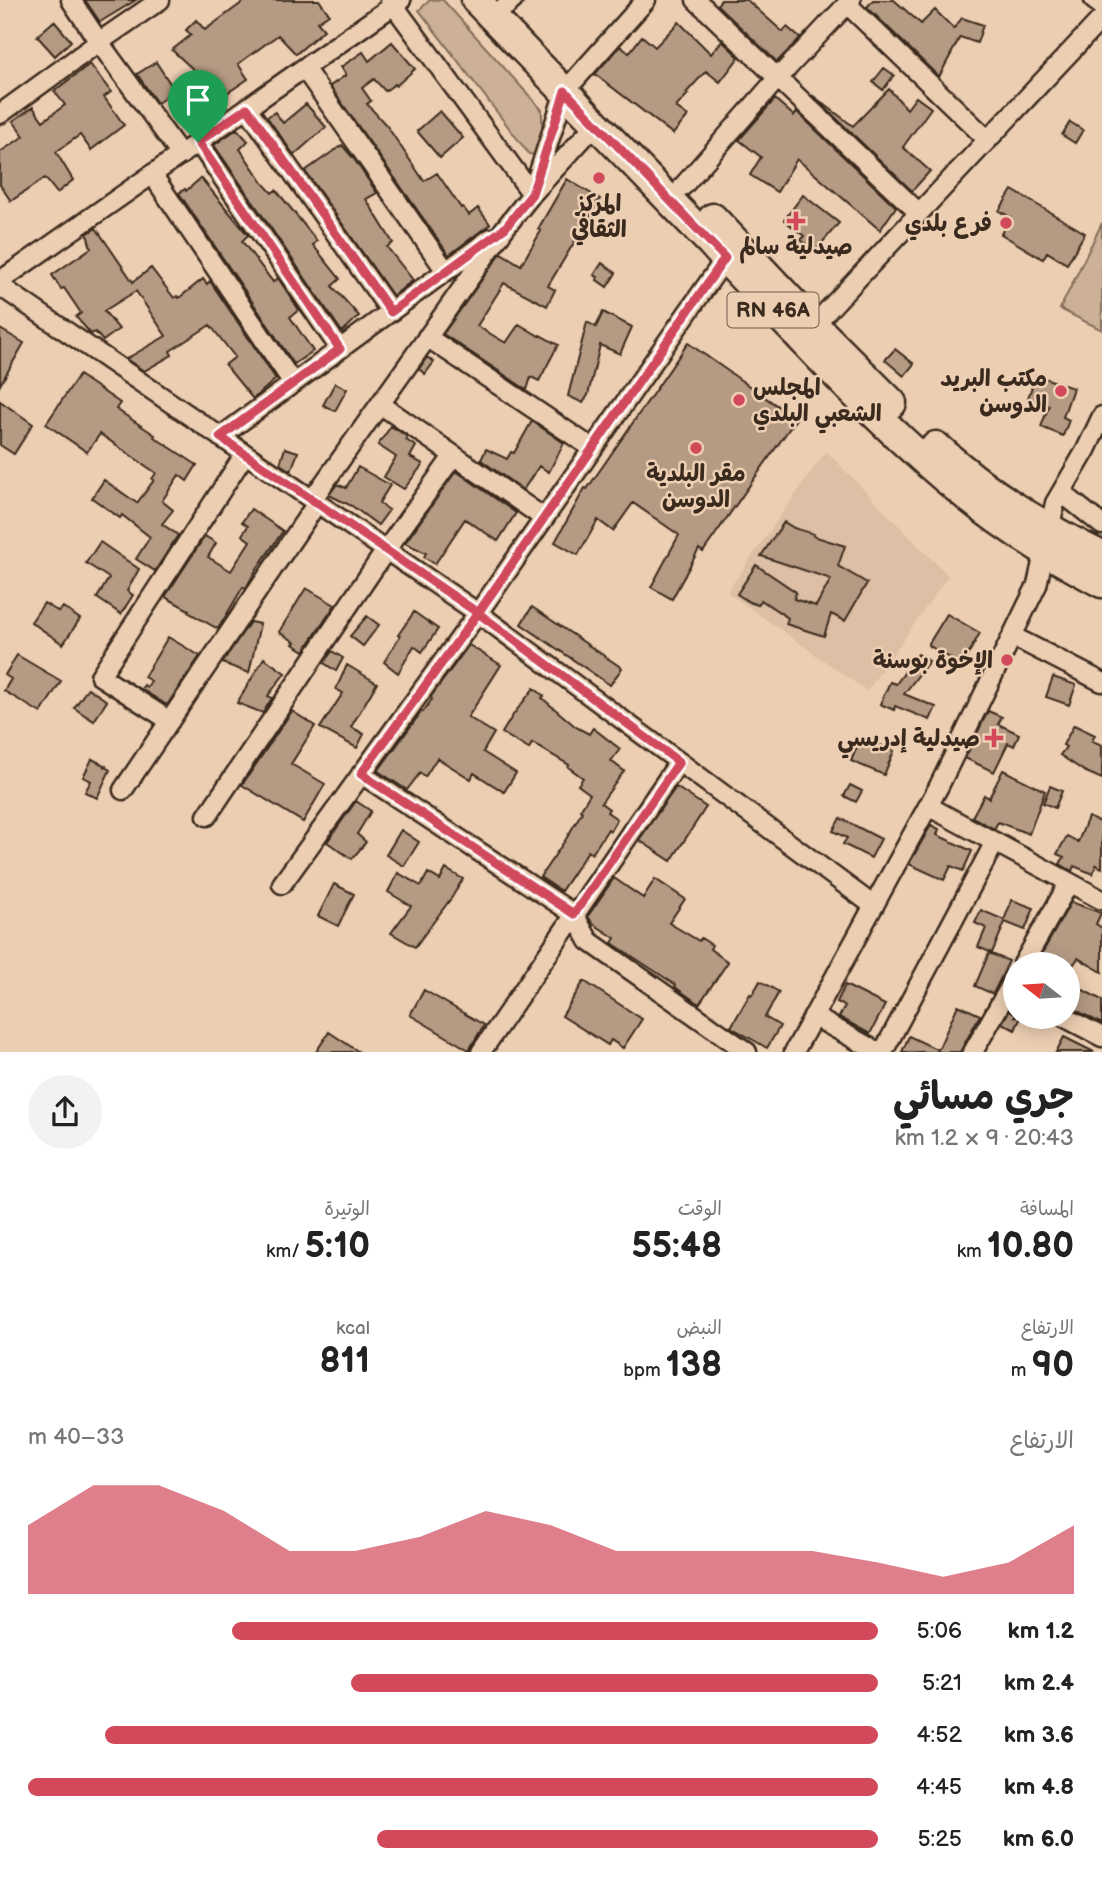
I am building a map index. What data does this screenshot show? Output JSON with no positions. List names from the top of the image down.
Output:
{
  "streets": {
    "main road": ["RN 46A"]
  },
  "places": {
    "other": [
      "المركز الثقافي",
      "فرع بلدي",
      "مكتب البريد الدوسن",
      "المجلس الشعبي البلدي",
      "مقر البلدية الدوسن",
      "الإخوة بوسنة"
    ],
    "health": ["صيدلية سالم", "صيدلية إدريسي"]
  },
  "north": "left",
  "page": {
    "heading": ["جري مسائي", "20:43 · 9 × 1.2 km"],
    "stats": [
      ["المسافة", "10.80 km"],
      ["الوقت", "55:48"],
      ["الوتيرة", "5:10 /km"],
      ["الارتفاع", "90 m"],
      ["النبض", "138 bpm"],
      ["kcal", "811"]
    ],
    "chart": ["الارتفاع", "33–40 m"],
    "list": [
      {
        "name": "1.2 km",
        "note": "5:06"
      },
      {
        "name": "2.4 km",
        "note": "5:21"
      },
      {
        "name": "3.6 km",
        "note": "4:52"
      },
      {
        "name": "4.8 km",
        "note": "4:45"
      },
      {
        "name": "6.0 km",
        "note": "5:25"
      }
    ]
  }
}
